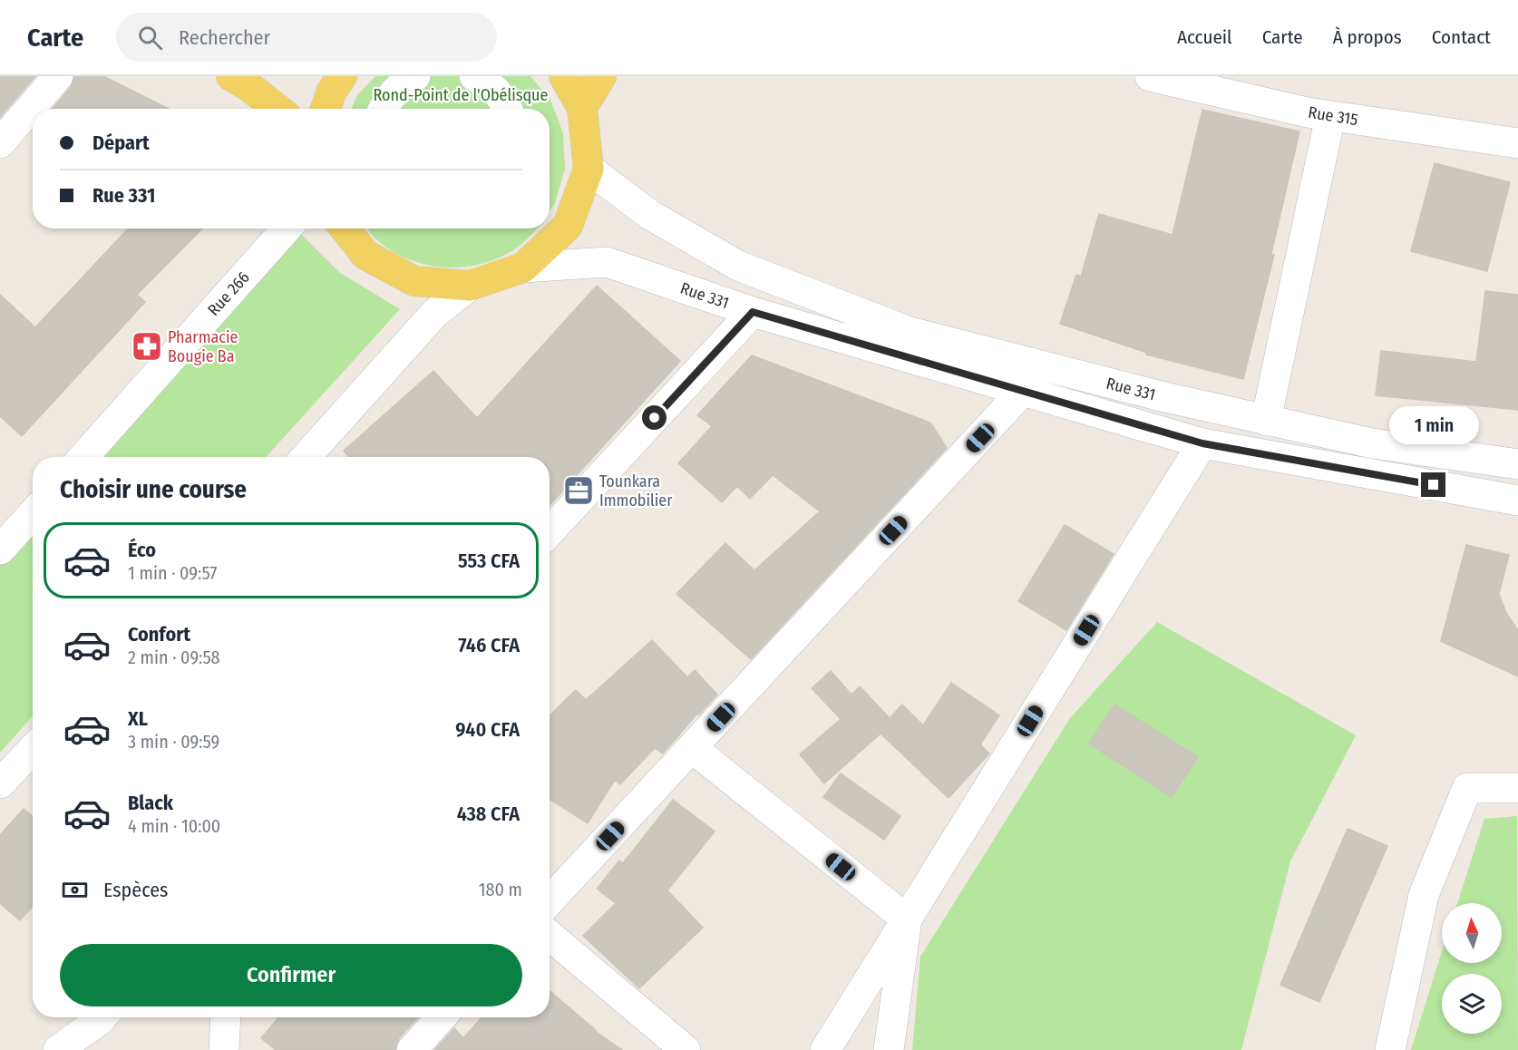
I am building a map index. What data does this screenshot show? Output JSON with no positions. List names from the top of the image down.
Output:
{
  "streets": {
    "street": ["Rue 315", "Rue 266", "Rue 331"]
  },
  "parks": ["Rond-Point de l'Obélisque"],
  "places": {
    "pharmacy": ["Pharmacie Bougie Ba"],
    "office": ["Tounkara Immobilier"]
  },
  "north": "top",
  "page": {
    "header": "Carte",
    "search": "Rechercher",
    "nav": [
      "Accueil",
      "Carte",
      "À propos",
      "Contact"
    ],
    "banner": ["Départ", "Rue 331"],
    "bubble": "1 min",
    "heading": "Choisir une course",
    "list": [
      {
        "name": "Éco",
        "note": "1 min · 09:57",
        "value": "553 CFA"
      },
      {
        "name": "Confort",
        "note": "2 min · 09:58",
        "value": "746 CFA"
      },
      {
        "name": "XL",
        "note": "3 min · 09:59",
        "value": "940 CFA"
      },
      {
        "name": "Black",
        "note": "4 min · 10:00",
        "value": "438 CFA"
      }
    ],
    "pay": ["Espèces", "180 m"],
    "buttons": "Confirmer"
  }
}
